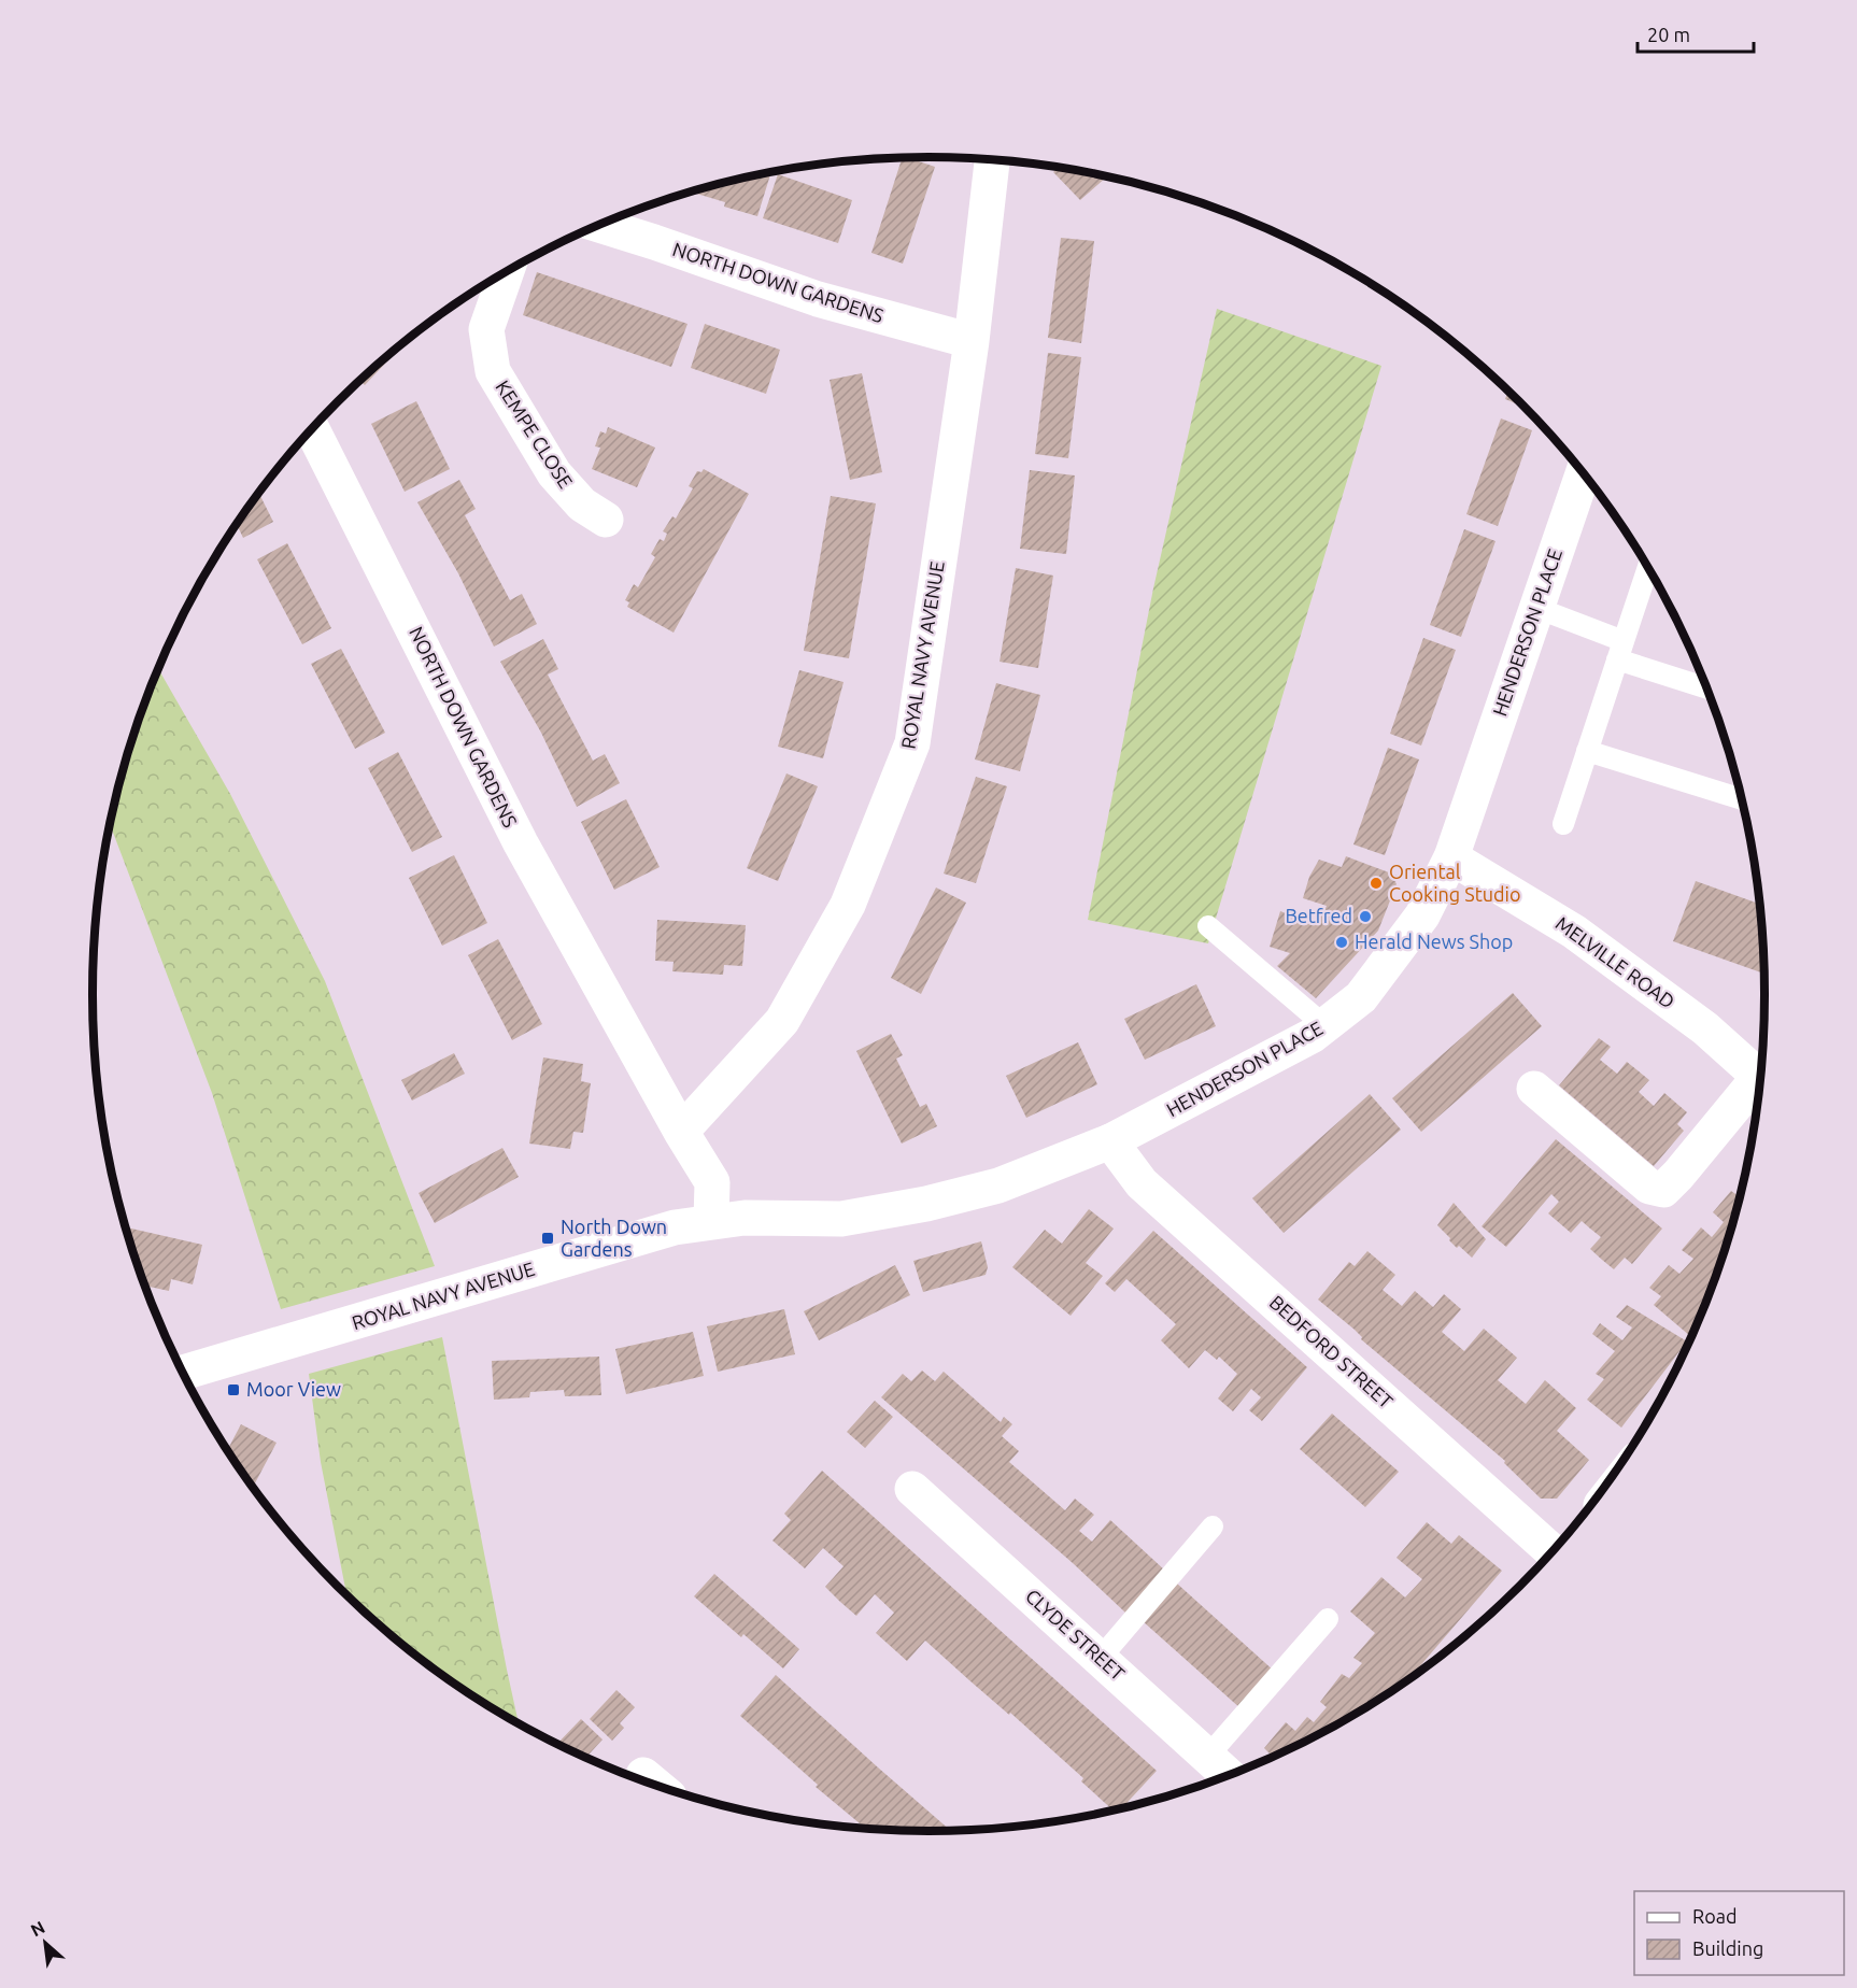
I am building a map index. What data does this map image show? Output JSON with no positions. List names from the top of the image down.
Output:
{
  "streets": {
    "street": [
      "NORTH DOWN GARDENS",
      "KEMPE CLOSE",
      "HENDERSON PLACE",
      "ROYAL NAVY AVENUE",
      "MELVILLE ROAD",
      "BEDFORD STREET",
      "CLYDE STREET"
    ]
  },
  "crossings": [
    ["NORTH DOWN GARDENS", "HENDERSON PLACE"],
    ["NORTH DOWN GARDENS", "ROYAL NAVY AVENUE"],
    ["HENDERSON PLACE", "ROYAL NAVY AVENUE"],
    ["HENDERSON PLACE", "MELVILLE ROAD"],
    ["HENDERSON PLACE", "BEDFORD STREET"]
  ],
  "places": {
    "other": ["Oriental Cooking Studio", "Betfred", "Herald News Shop"],
    "transit": ["North Down Gardens", "Moor View"]
  },
  "legend": ["Road", "Building"],
  "scale_bar": "20 m",
  "north": "top left"
}
